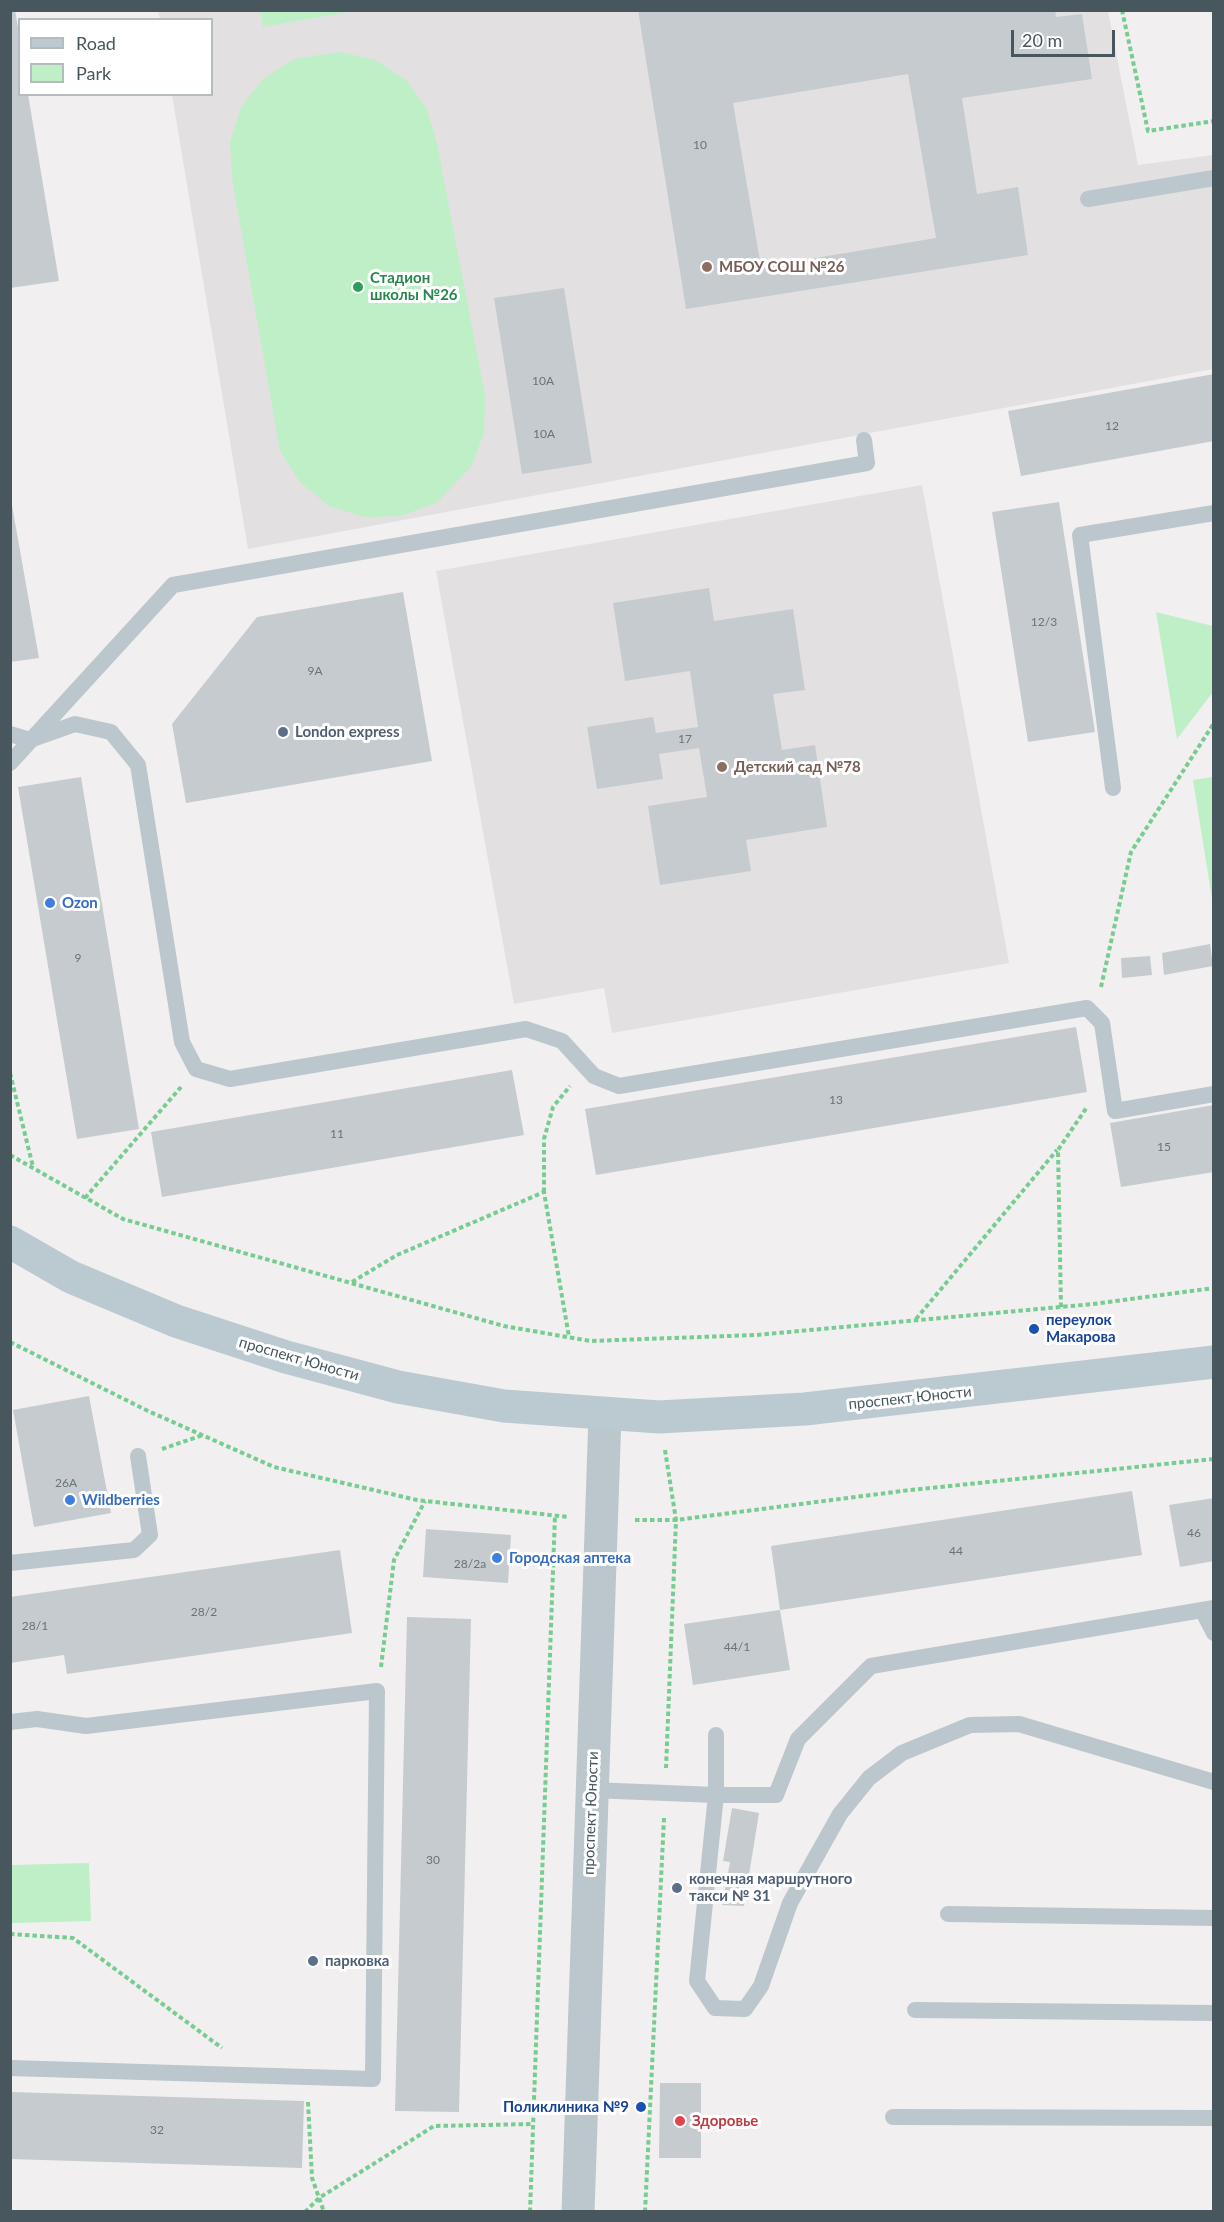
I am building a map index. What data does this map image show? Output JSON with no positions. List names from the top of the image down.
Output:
{
  "streets": {
    "main road": ["проспект Юности"]
  },
  "places": [
    "МБОУ СОШ №26",
    "Стадион школы №26",
    "London express",
    "Детский сад №78",
    "Ozon",
    "переулок Макарова",
    "Wildberries",
    "Городская аптека",
    "конечная маршрутного такси № 31",
    "парковка",
    "Поликлиника №9",
    "Здоровье"
  ],
  "house_numbers": [
    "10",
    "10А",
    "12",
    "10А",
    "12/3",
    "9А",
    "17",
    "9",
    "13",
    "11",
    "15",
    "26А",
    "46",
    "44",
    "28/2а",
    "28/2",
    "28/1",
    "44/1",
    "30",
    "32"
  ],
  "legend": ["Road", "Park"],
  "scale_bar": "20 m"
}
